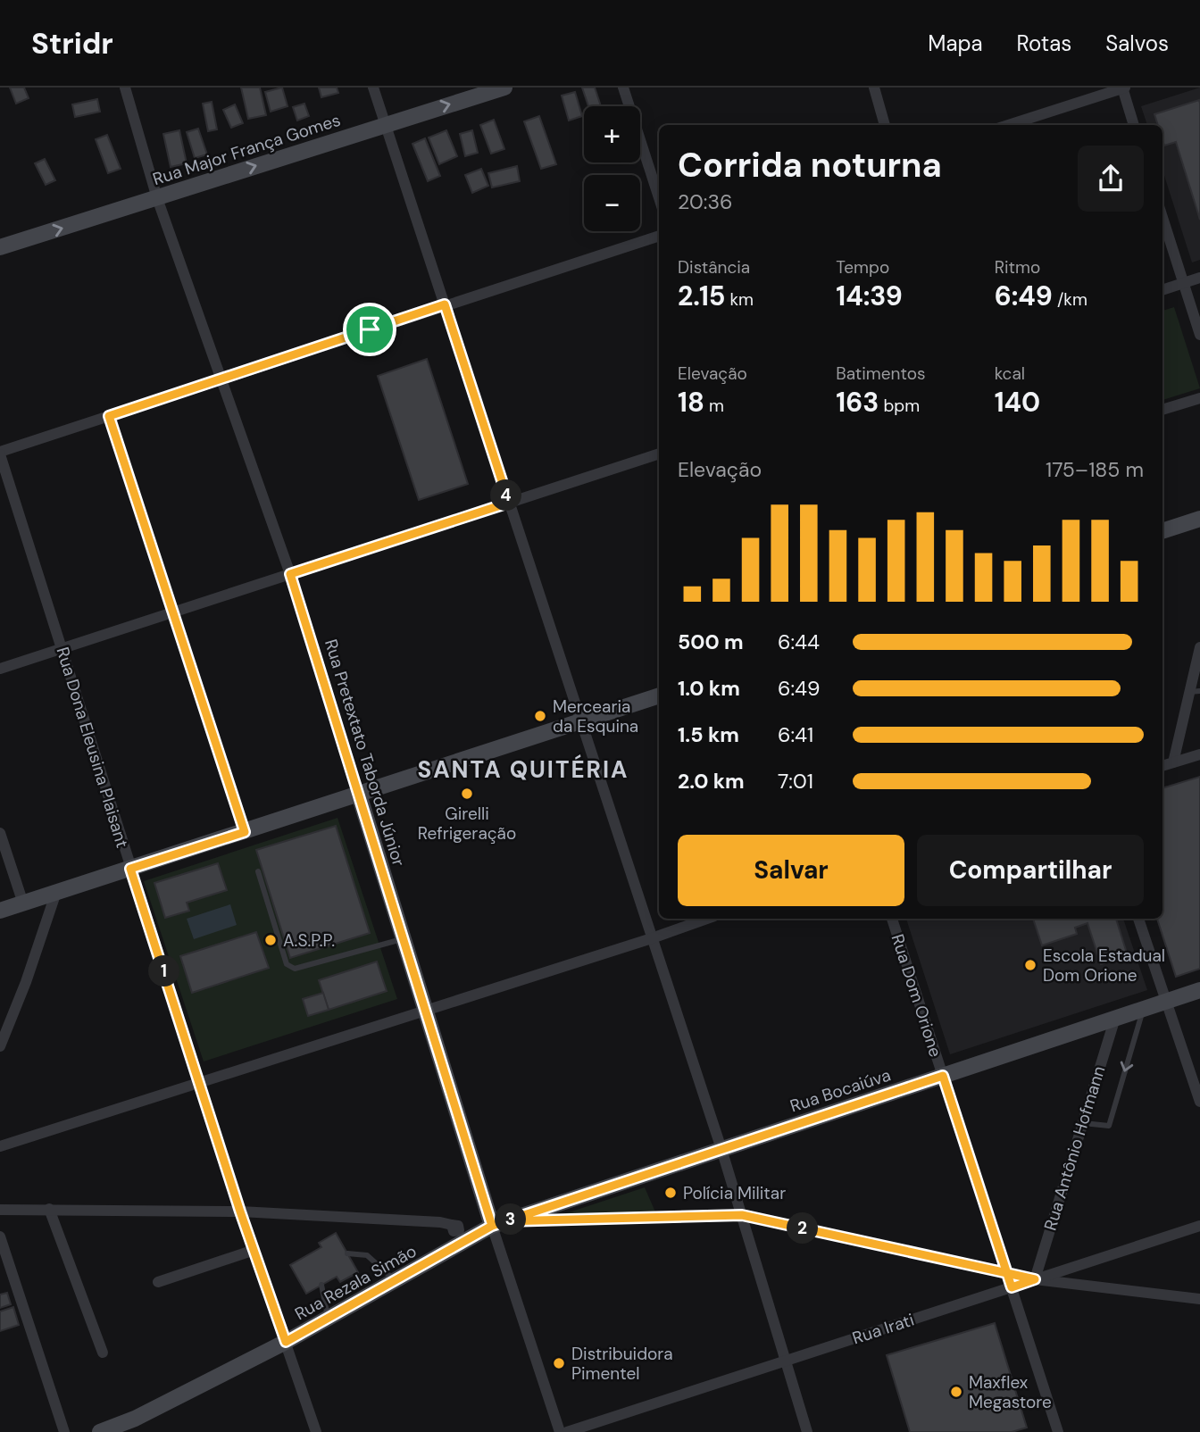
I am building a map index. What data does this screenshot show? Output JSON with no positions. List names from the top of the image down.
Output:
{
  "streets": {
    "main road": [
      "Rua Major França Gomes",
      "Rua Pretextato Taborda Júnior",
      "Rua Bocaiúva",
      "Rua Rezala Simão"
    ],
    "street": [
      "Rua Dona Eleusina Plaisant",
      "Rua Dom Orione",
      "Rua Antônio Hofmann",
      "Rua Irati"
    ]
  },
  "crossings": [
    ["Rua Major França Gomes", "Rua Pretextato Taborda Júnior"],
    ["Rua Dona Eleusina Plaisant", "Rua Rezala Simão"],
    ["Rua Pretextato Taborda Júnior", "Rua Bocaiúva"],
    ["Rua Pretextato Taborda Júnior", "Rua Rezala Simão"],
    ["Rua Dom Orione", "Rua Bocaiúva"],
    ["Rua Dom Orione", "Rua Irati"],
    ["Rua Bocaiúva", "Rua Antônio Hofmann"],
    ["Rua Bocaiúva", "Rua Rezala Simão"],
    ["Rua Antônio Hofmann", "Rua Irati"]
  ],
  "one_way": ["Rua Major França Gomes"],
  "districts": ["SANTA QUITÉRIA"],
  "places": [
    "Mercearia da Esquina",
    "Girelli Refrigeração",
    "A.S.P.P.",
    "Escola Estadual Dom Orione",
    "Polícia Militar",
    "Distribuidora Pimentel",
    "Maxflex Megastore"
  ],
  "page": {
    "header": "Stridr",
    "nav": ["Mapa", "Rotas", "Salvos"],
    "map_buttons": ["+", "−"],
    "heading": ["Corrida noturna", "20:36"],
    "stats": [
      ["Distância", "2.15 km"],
      ["Tempo", "14:39"],
      ["Ritmo", "6:49 /km"],
      ["Elevação", "18 m"],
      ["Batimentos", "163 bpm"],
      ["kcal", "140"]
    ],
    "chart": ["Elevação", "175–185 m"],
    "pins": [
      "4",
      "1",
      "3",
      "2"
    ],
    "list": [
      {
        "name": "500 m",
        "note": "6:44"
      },
      {
        "name": "1.0 km",
        "note": "6:49"
      },
      {
        "name": "1.5 km",
        "note": "6:41"
      },
      {
        "name": "2.0 km",
        "note": "7:01"
      }
    ],
    "buttons": ["Salvar", "Compartilhar"]
  }
}
